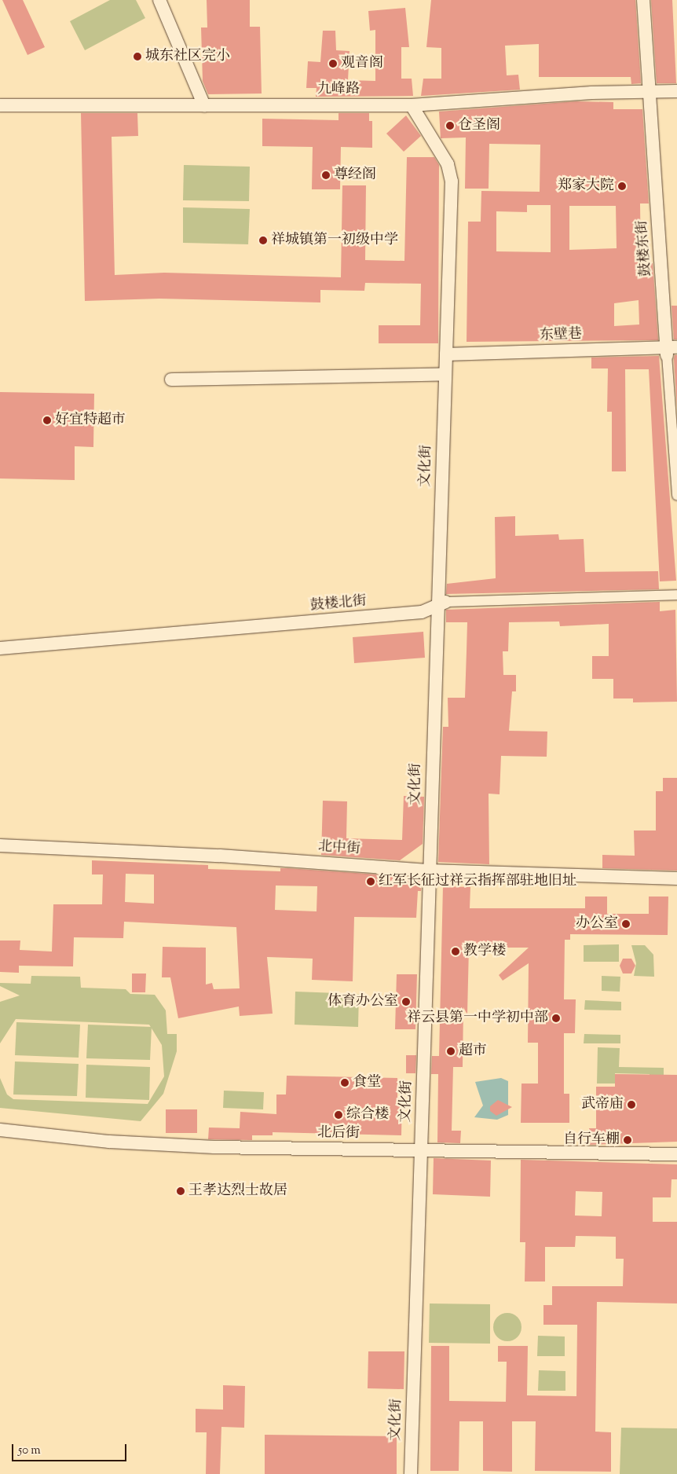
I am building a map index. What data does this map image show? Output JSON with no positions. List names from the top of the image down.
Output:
{
  "streets": {
    "street": [
      "九峰路",
      "鼓楼东街",
      "东壁巷",
      "文化街",
      "鼓楼北街",
      "北中街",
      "北后街"
    ]
  },
  "crossings": [
    ["九峰路", "鼓楼东街"],
    ["九峰路", "文化街"],
    ["鼓楼东街", "东壁巷"],
    ["东壁巷", "文化街"],
    ["文化街", "鼓楼北街"],
    ["文化街", "北中街"],
    ["文化街", "北后街"]
  ],
  "places": [
    "城东社区完小",
    "观音阁",
    "仓圣阁",
    "尊经阁",
    "郑家大院",
    "祥城镇第一初级中学",
    "好宜特超市",
    "红军长征过祥云指挥部驻地旧址",
    "办公室",
    "教学楼",
    "体育办公室",
    "祥云县第一中学初中部",
    "超市",
    "食堂",
    "武帝庙",
    "综合楼",
    "自行车棚",
    "王孝达烈士故居"
  ],
  "scale_bar": "50 m"
}
